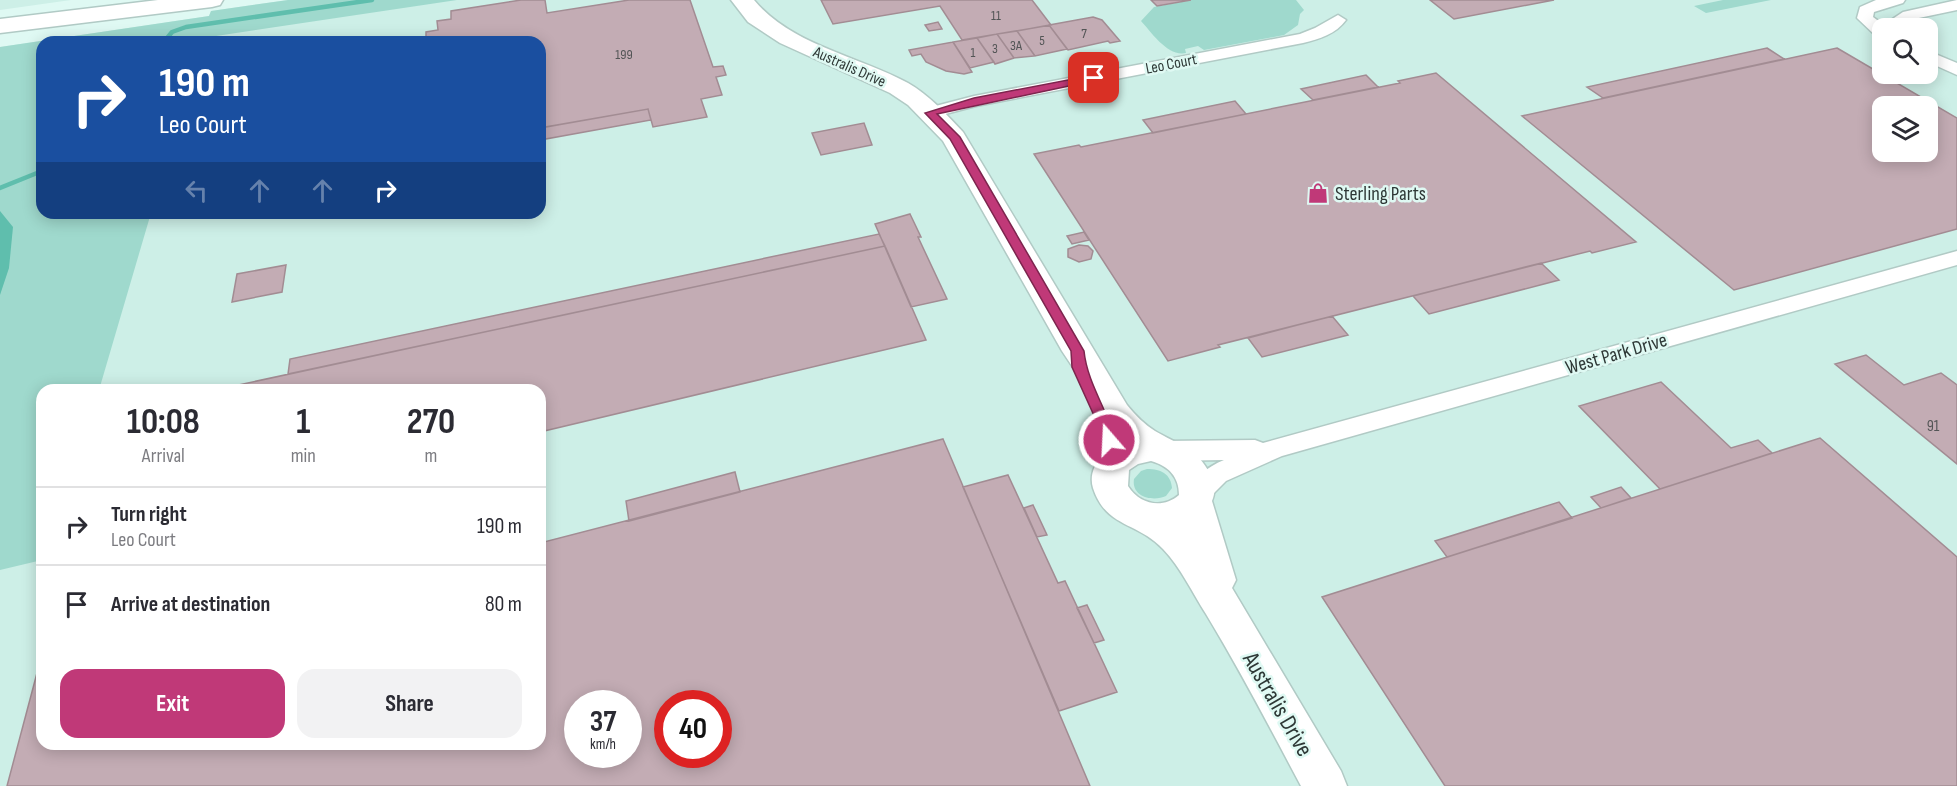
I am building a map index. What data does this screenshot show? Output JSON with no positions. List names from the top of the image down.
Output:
{
  "streets": {
    "street": ["Leo Court", "Australis Drive", "West Park Drive"]
  },
  "crossings": [
    ["Leo Court", "Australis Drive"],
    ["Australis Drive", "West Park Drive"]
  ],
  "places": {
    "shop": ["Sterling Parts"]
  },
  "house_numbers": [
    "11",
    "7",
    "5",
    "3A",
    "3",
    "1",
    "199",
    "91"
  ],
  "page": {
    "turn": ["190 m", "Leo Court"],
    "eta": [
      "10:08",
      "Arrival",
      "1",
      "min",
      "270",
      "m"
    ],
    "list": [
      {
        "name": "Turn right",
        "note": "Leo Court",
        "value": "190 m"
      },
      {
        "name": "Arrive at destination",
        "value": "80 m"
      }
    ],
    "buttons": ["Exit", "Share"],
    "speed": "37 km/h",
    "limit": "40"
  }
}
